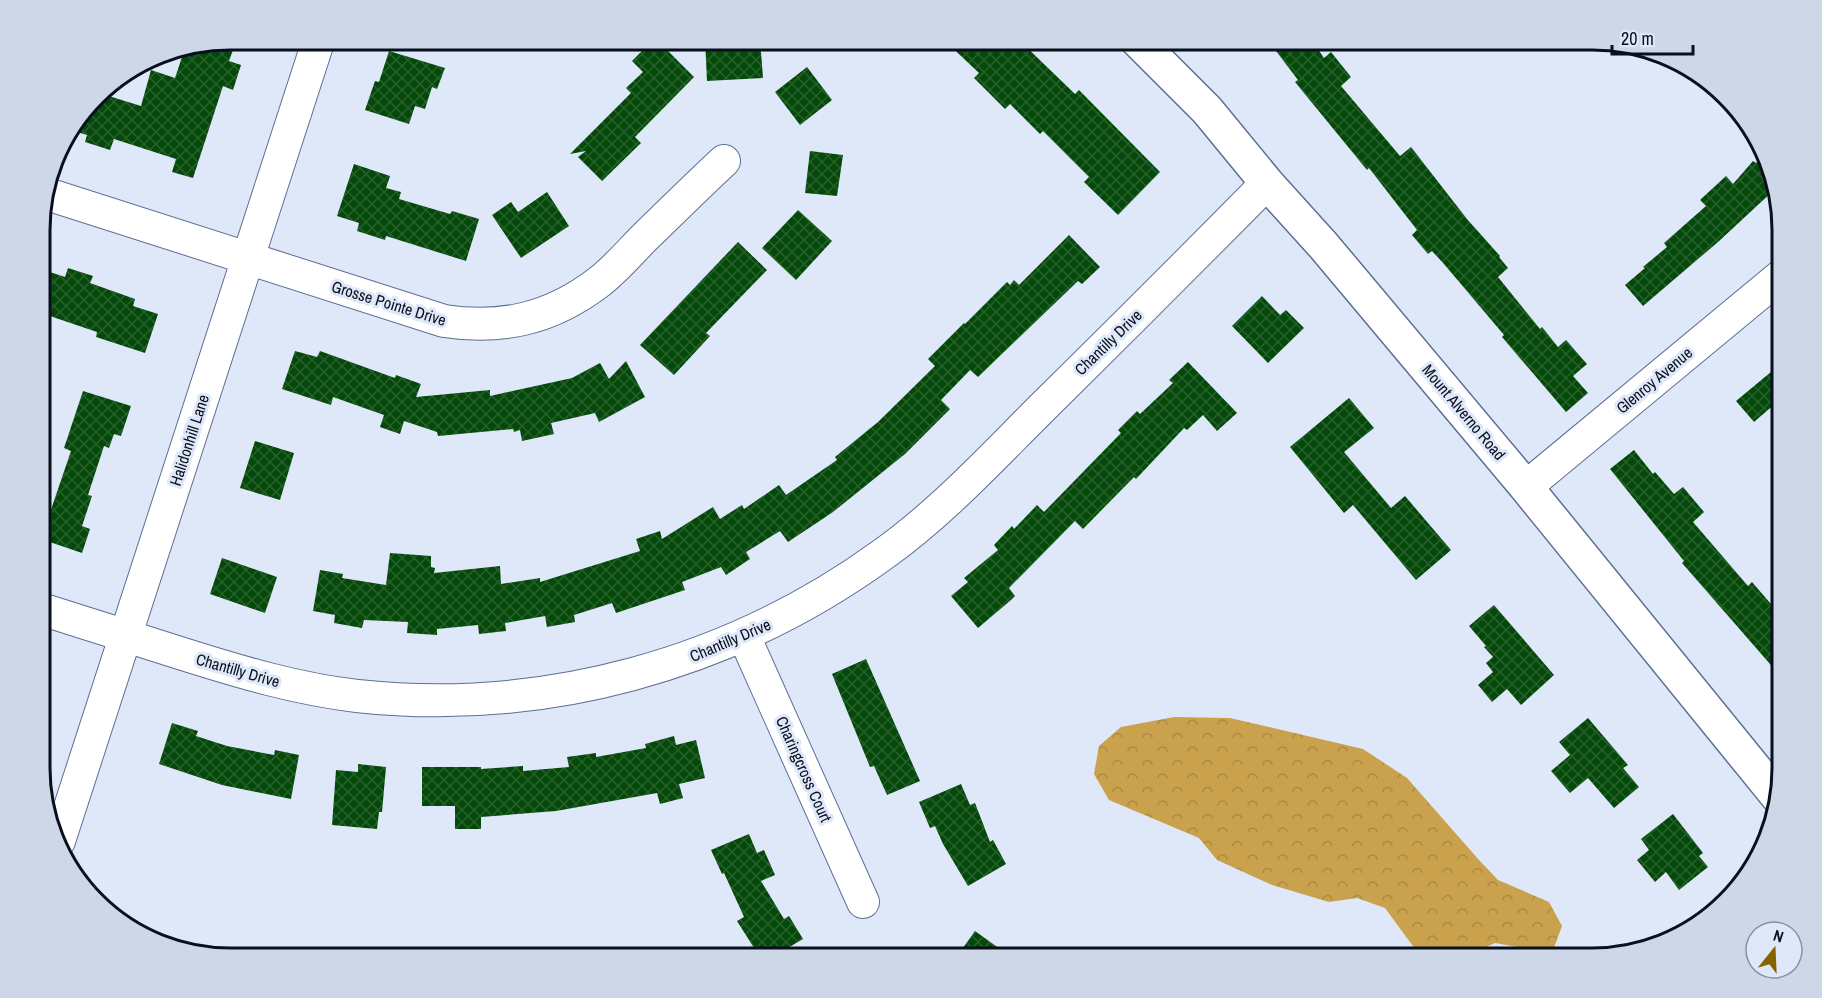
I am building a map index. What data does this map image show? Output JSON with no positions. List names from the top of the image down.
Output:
{
  "streets": {
    "street": [
      "Grosse Pointe Drive",
      "Chantilly Drive",
      "Glenroy Avenue",
      "Mount Alverno Road",
      "Halidonhill Lane",
      "Charingcross Court"
    ]
  },
  "crossings": [
    ["Grosse Pointe Drive", "Halidonhill Lane"],
    ["Chantilly Drive", "Mount Alverno Road"],
    ["Chantilly Drive", "Halidonhill Lane"],
    ["Chantilly Drive", "Charingcross Court"],
    ["Glenroy Avenue", "Mount Alverno Road"]
  ],
  "scale_bar": "20 m",
  "north": "top"
}
